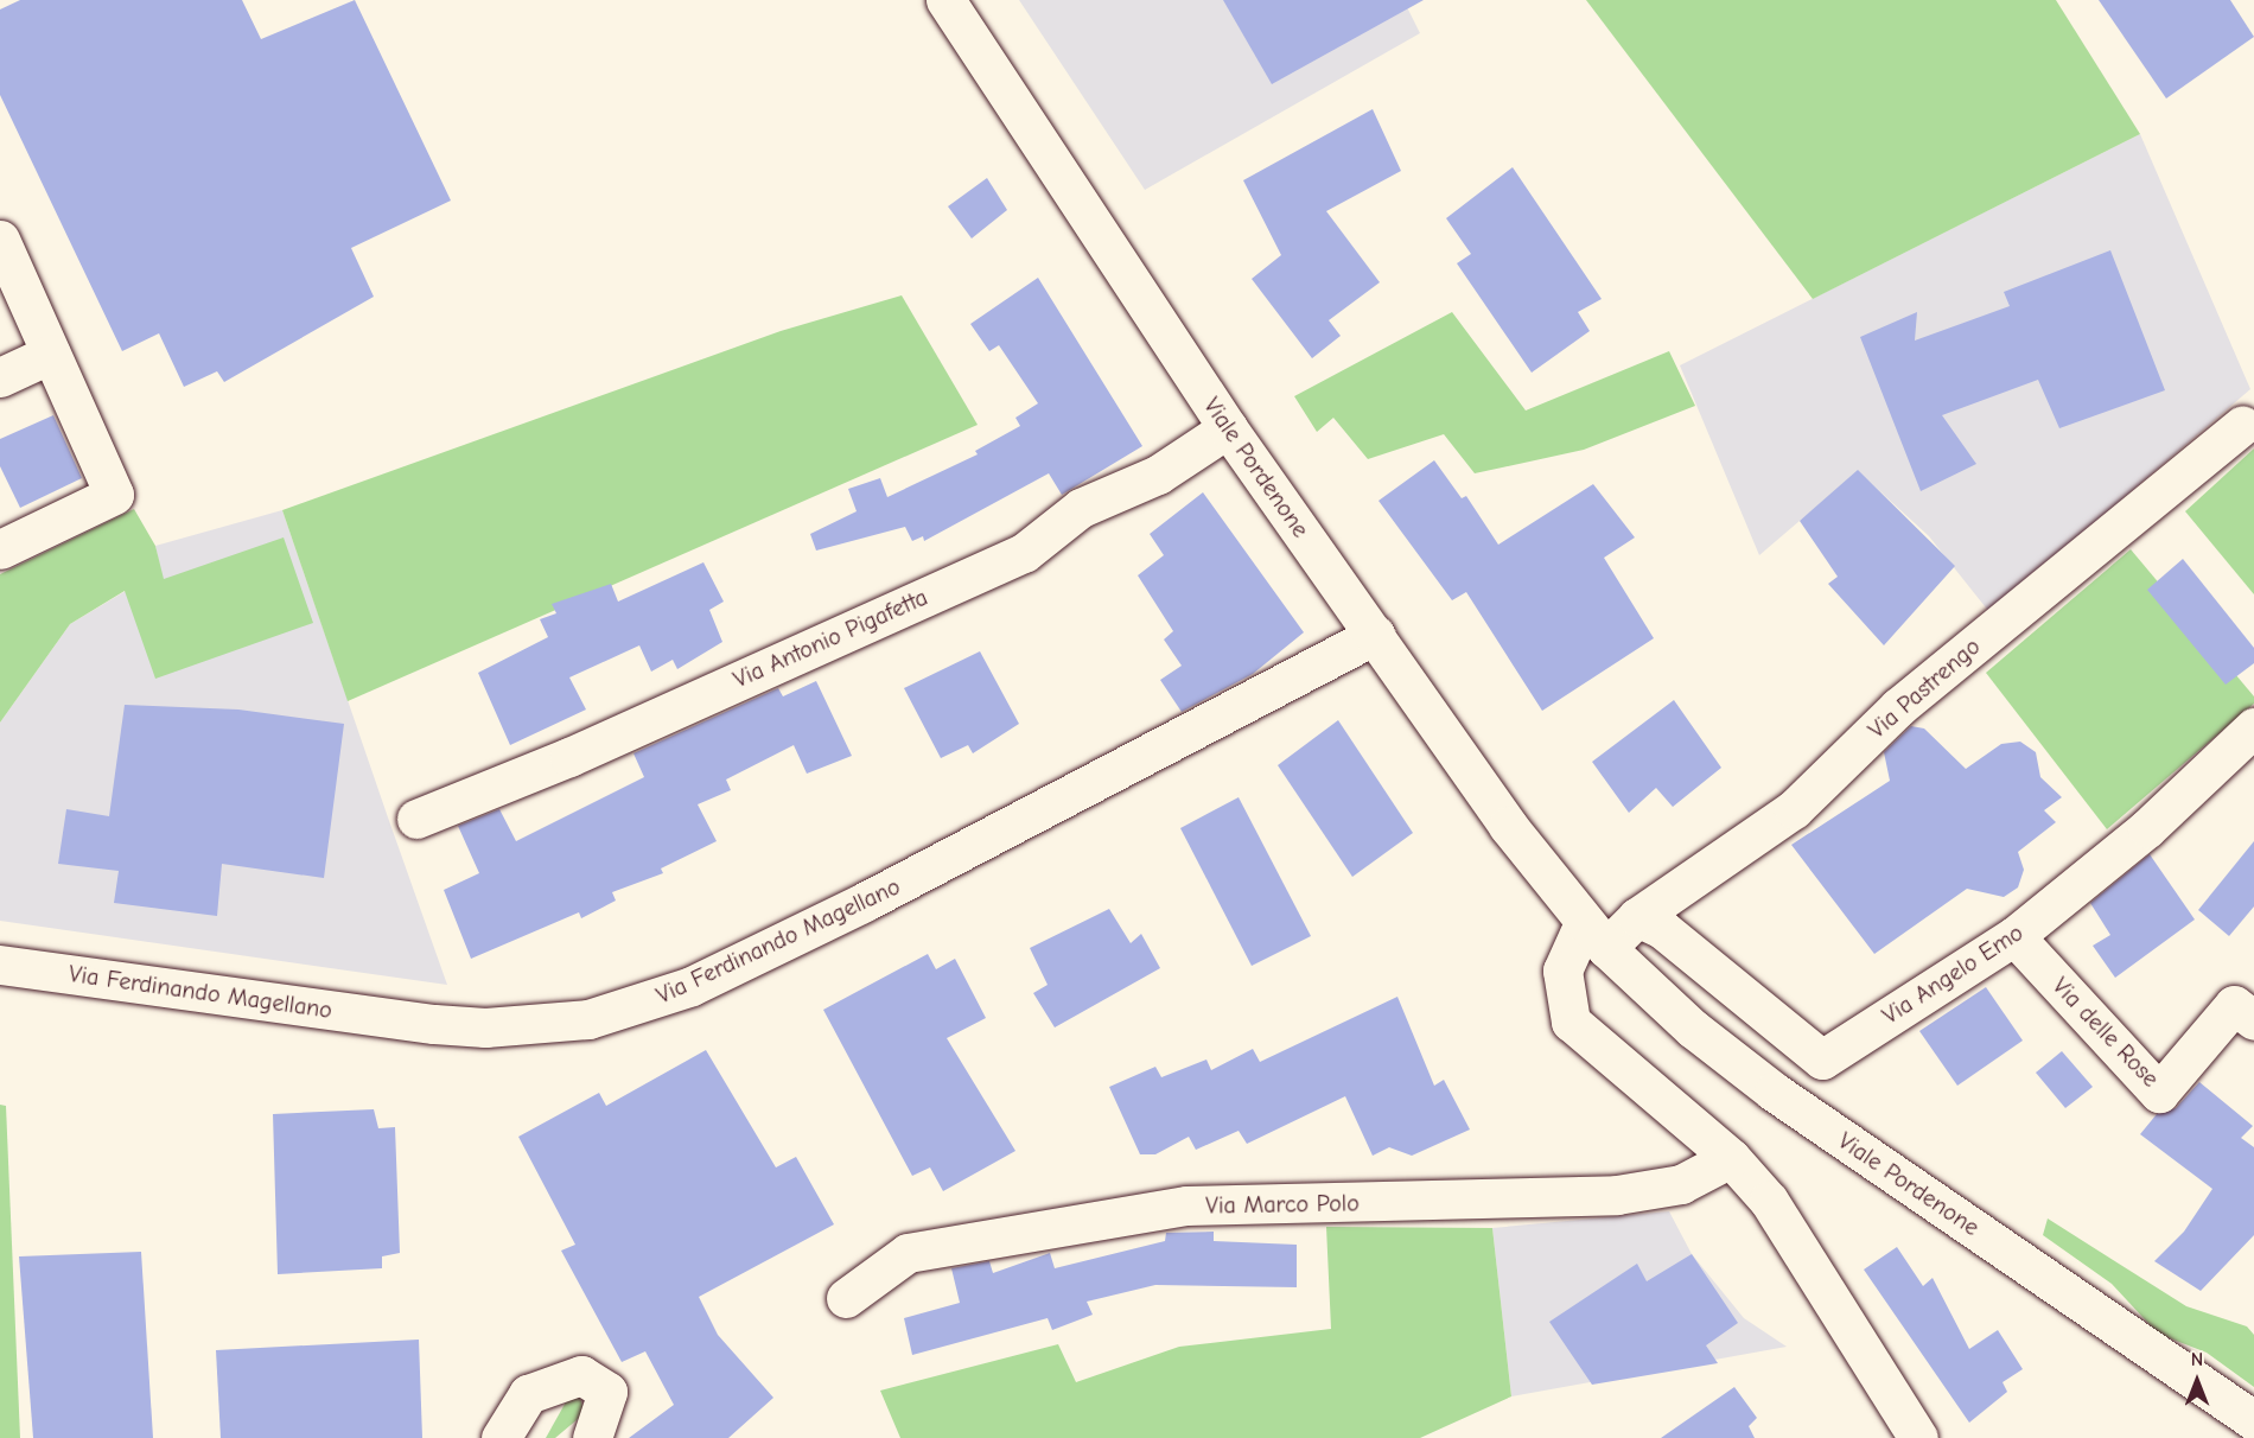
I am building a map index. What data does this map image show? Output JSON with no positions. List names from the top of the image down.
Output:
{
  "streets": {
    "street": [
      "Viale Pordenone",
      "Via Antonio Pigafetta",
      "Via Pastrengo",
      "Via Ferdinando Magellano",
      "Via Angelo Emo",
      "Via delle Rose",
      "Via Marco Polo"
    ]
  },
  "crossings": [
    ["Viale Pordenone", "Via Antonio Pigafetta"],
    ["Viale Pordenone", "Via Pastrengo"],
    ["Viale Pordenone", "Via Ferdinando Magellano"],
    ["Via Pastrengo", "Via Angelo Emo"],
    ["Via Angelo Emo", "Via delle Rose"]
  ],
  "north": "top"
}
